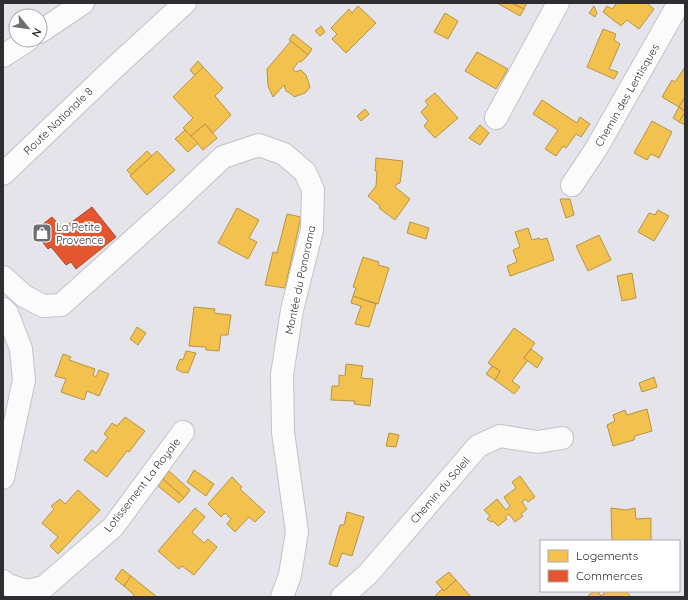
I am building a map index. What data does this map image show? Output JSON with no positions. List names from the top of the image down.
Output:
{
  "streets": {
    "street": [
      "Chemin des Lentisques",
      "Route Nationale 8",
      "Montée du Panorama",
      "Lotissement La Royale",
      "Chemin du Soleil"
    ]
  },
  "places": {
    "shop": ["La Petite Provence"]
  },
  "legend": ["Logements", "Commerces"],
  "north": "bottom right"
}
